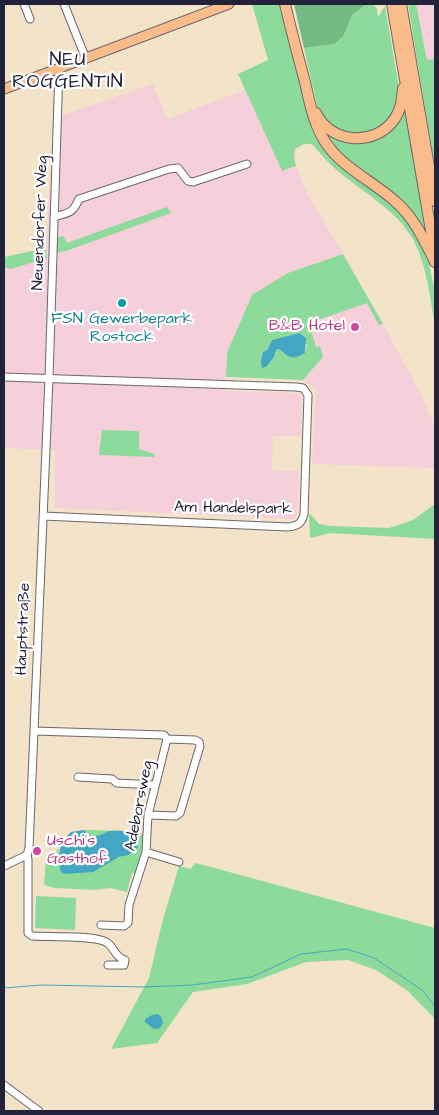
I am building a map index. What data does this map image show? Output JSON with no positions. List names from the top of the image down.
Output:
{
  "streets": {
    "street": [
      "Neuendorfer Weg",
      "Am Handelspark",
      "Hauptstraße",
      "Adeborsweg"
    ]
  },
  "crossings": [
    ["Neuendorfer Weg", "Am Handelspark"],
    ["Neuendorfer Weg", "Hauptstraße"],
    ["Am Handelspark", "Hauptstraße"]
  ],
  "districts": ["NEU ROGGENTIN"],
  "places": ["FSN Gewerbepark Rostock", "B&B Hotel", "Uschi´s Gasthof"]
}
